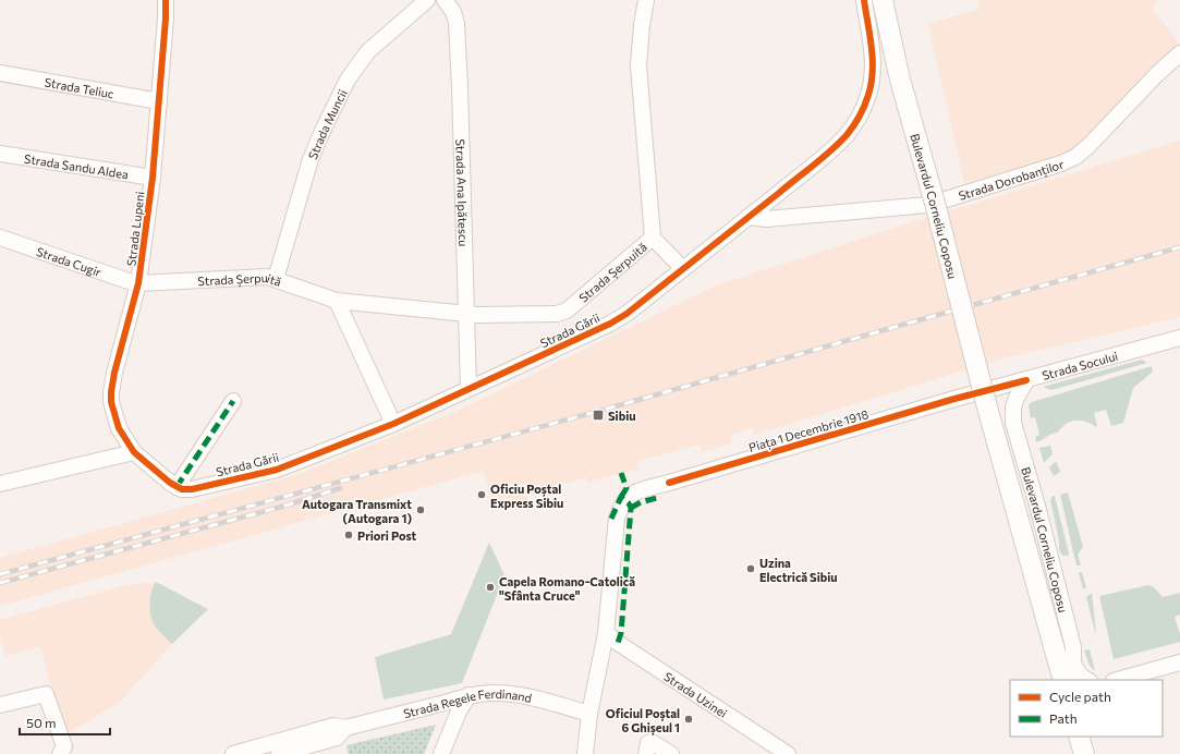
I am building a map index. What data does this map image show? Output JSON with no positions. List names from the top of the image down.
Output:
{
  "streets": {
    "main road": ["Bulevardul Corneliu Coposu"],
    "street": [
      "Strada Teliuc",
      "Strada Muncii",
      "Strada Sandu Aldea",
      "Strada Dorobanților",
      "Strada Ana Ipătescu",
      "Strada Lupeni",
      "Strada Cugir",
      "Strada Șerpuită",
      "Strada Gării",
      "Strada Socului",
      "Piața 1 Decembrie 1918",
      "Strada Uzinei",
      "Strada Regele Ferdinand"
    ]
  },
  "crossings": [
    ["Strada Teliuc", "Strada Lupeni"],
    ["Strada Muncii", "Strada Șerpuită"],
    ["Strada Sandu Aldea", "Strada Lupeni"],
    ["Strada Dorobanților", "Strada Gării"],
    ["Strada Ana Ipătescu", "Strada Șerpuită"],
    ["Strada Ana Ipătescu", "Strada Gării"],
    ["Bulevardul Corneliu Coposu", "Strada Socului"],
    ["Strada Lupeni", "Strada Cugir"],
    ["Strada Lupeni", "Strada Șerpuită"],
    ["Strada Cugir", "Strada Șerpuită"],
    ["Strada Socului", "Piața 1 Decembrie 1918"],
    ["Piața 1 Decembrie 1918", "Strada Uzinei"],
    ["Piața 1 Decembrie 1918", "Strada Regele Ferdinand"]
  ],
  "places": {
    "transit": ["Sibiu"],
    "other": [
      "Oficiu Poștal Express Sibiu",
      "Autogara Transmixt (Autogara 1)",
      "Priori Post",
      "Uzina Electrică Sibiu",
      "Capela Romano-Catolică \"Sfânta Cruce\"",
      "Oficiul Poștal 6 Ghișeul 1"
    ]
  },
  "legend": ["Cycle path", "Path"],
  "scale_bar": "50 m"
}
